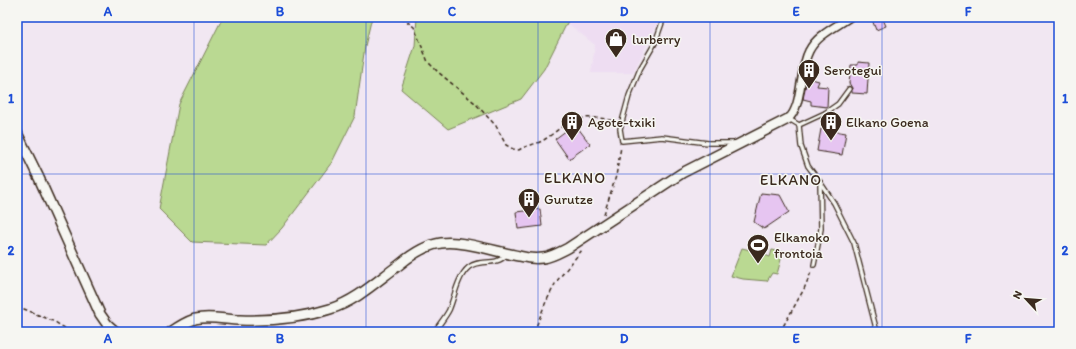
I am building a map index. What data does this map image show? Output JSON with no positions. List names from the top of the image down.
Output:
{
  "districts": ["ELKANO", "ELKANO"],
  "places": {
    "shop": ["lurberry"],
    "building": [
      "Serotegui",
      "Agote-txiki",
      "Elkano Goena",
      "Gurutze"
    ],
    "sports": ["Elkanoko frontoia"]
  },
  "north": "top left",
  "grid": {
    "columns": [
      "A",
      "B",
      "C",
      "D",
      "E",
      "F"
    ],
    "rows": ["1", "2"]
  }
}
